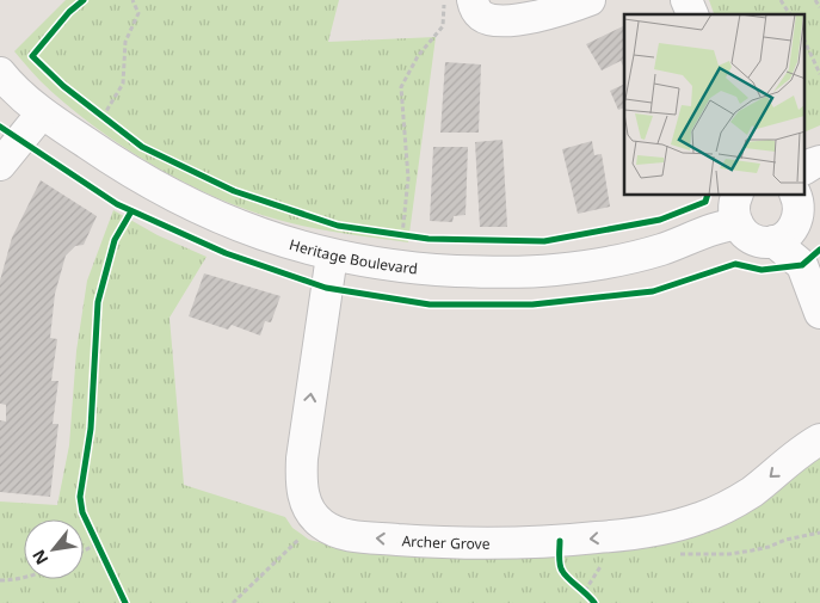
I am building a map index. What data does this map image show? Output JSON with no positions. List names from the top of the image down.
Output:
{
  "streets": {
    "street": ["Heritage Boulevard", "Archer Grove"]
  },
  "one_way": ["Archer Grove"],
  "north": "bottom left"
}
